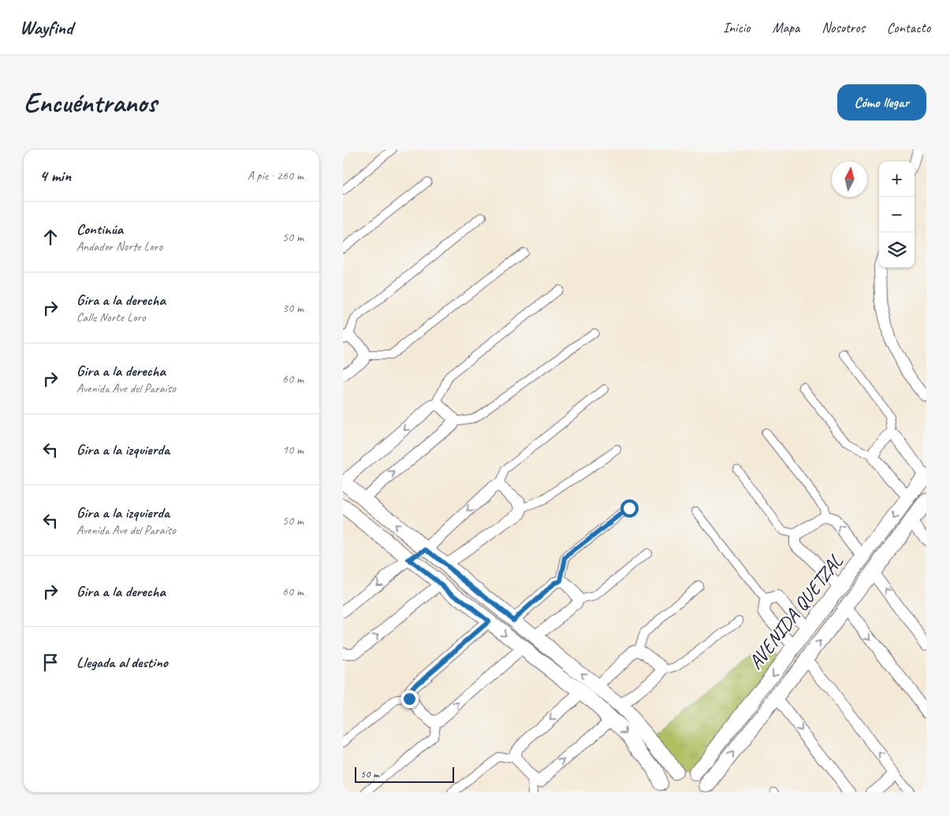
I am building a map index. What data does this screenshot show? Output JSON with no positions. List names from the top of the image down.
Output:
{
  "streets": {
    "street": ["AVENIDA QUETZAL"]
  },
  "scale_bar": "50 m",
  "north": "top",
  "page": {
    "header": "Wayfind",
    "nav": [
      "Inicio",
      "Mapa",
      "Nosotros",
      "Contacto"
    ],
    "buttons": "Cómo llegar",
    "title": "Encuéntranos",
    "heading": ["4 min", "A pie · 260 m"],
    "map_buttons": ["+", "−"],
    "list": [
      ["Continúa", "Andador Norte Loro", "50 m"],
      ["Gira a la derecha", "Calle Norte Loro", "30 m"],
      ["Gira a la derecha", "Avenida Ave del Paraíso", "60 m"],
      ["Gira a la izquierda", "10 m"],
      ["Gira a la izquierda", "Avenida Ave del Paraíso", "50 m"],
      ["Gira a la derecha", "60 m"],
      "Llegada al destino"
    ],
    "scale": "50 m"
  }
}
